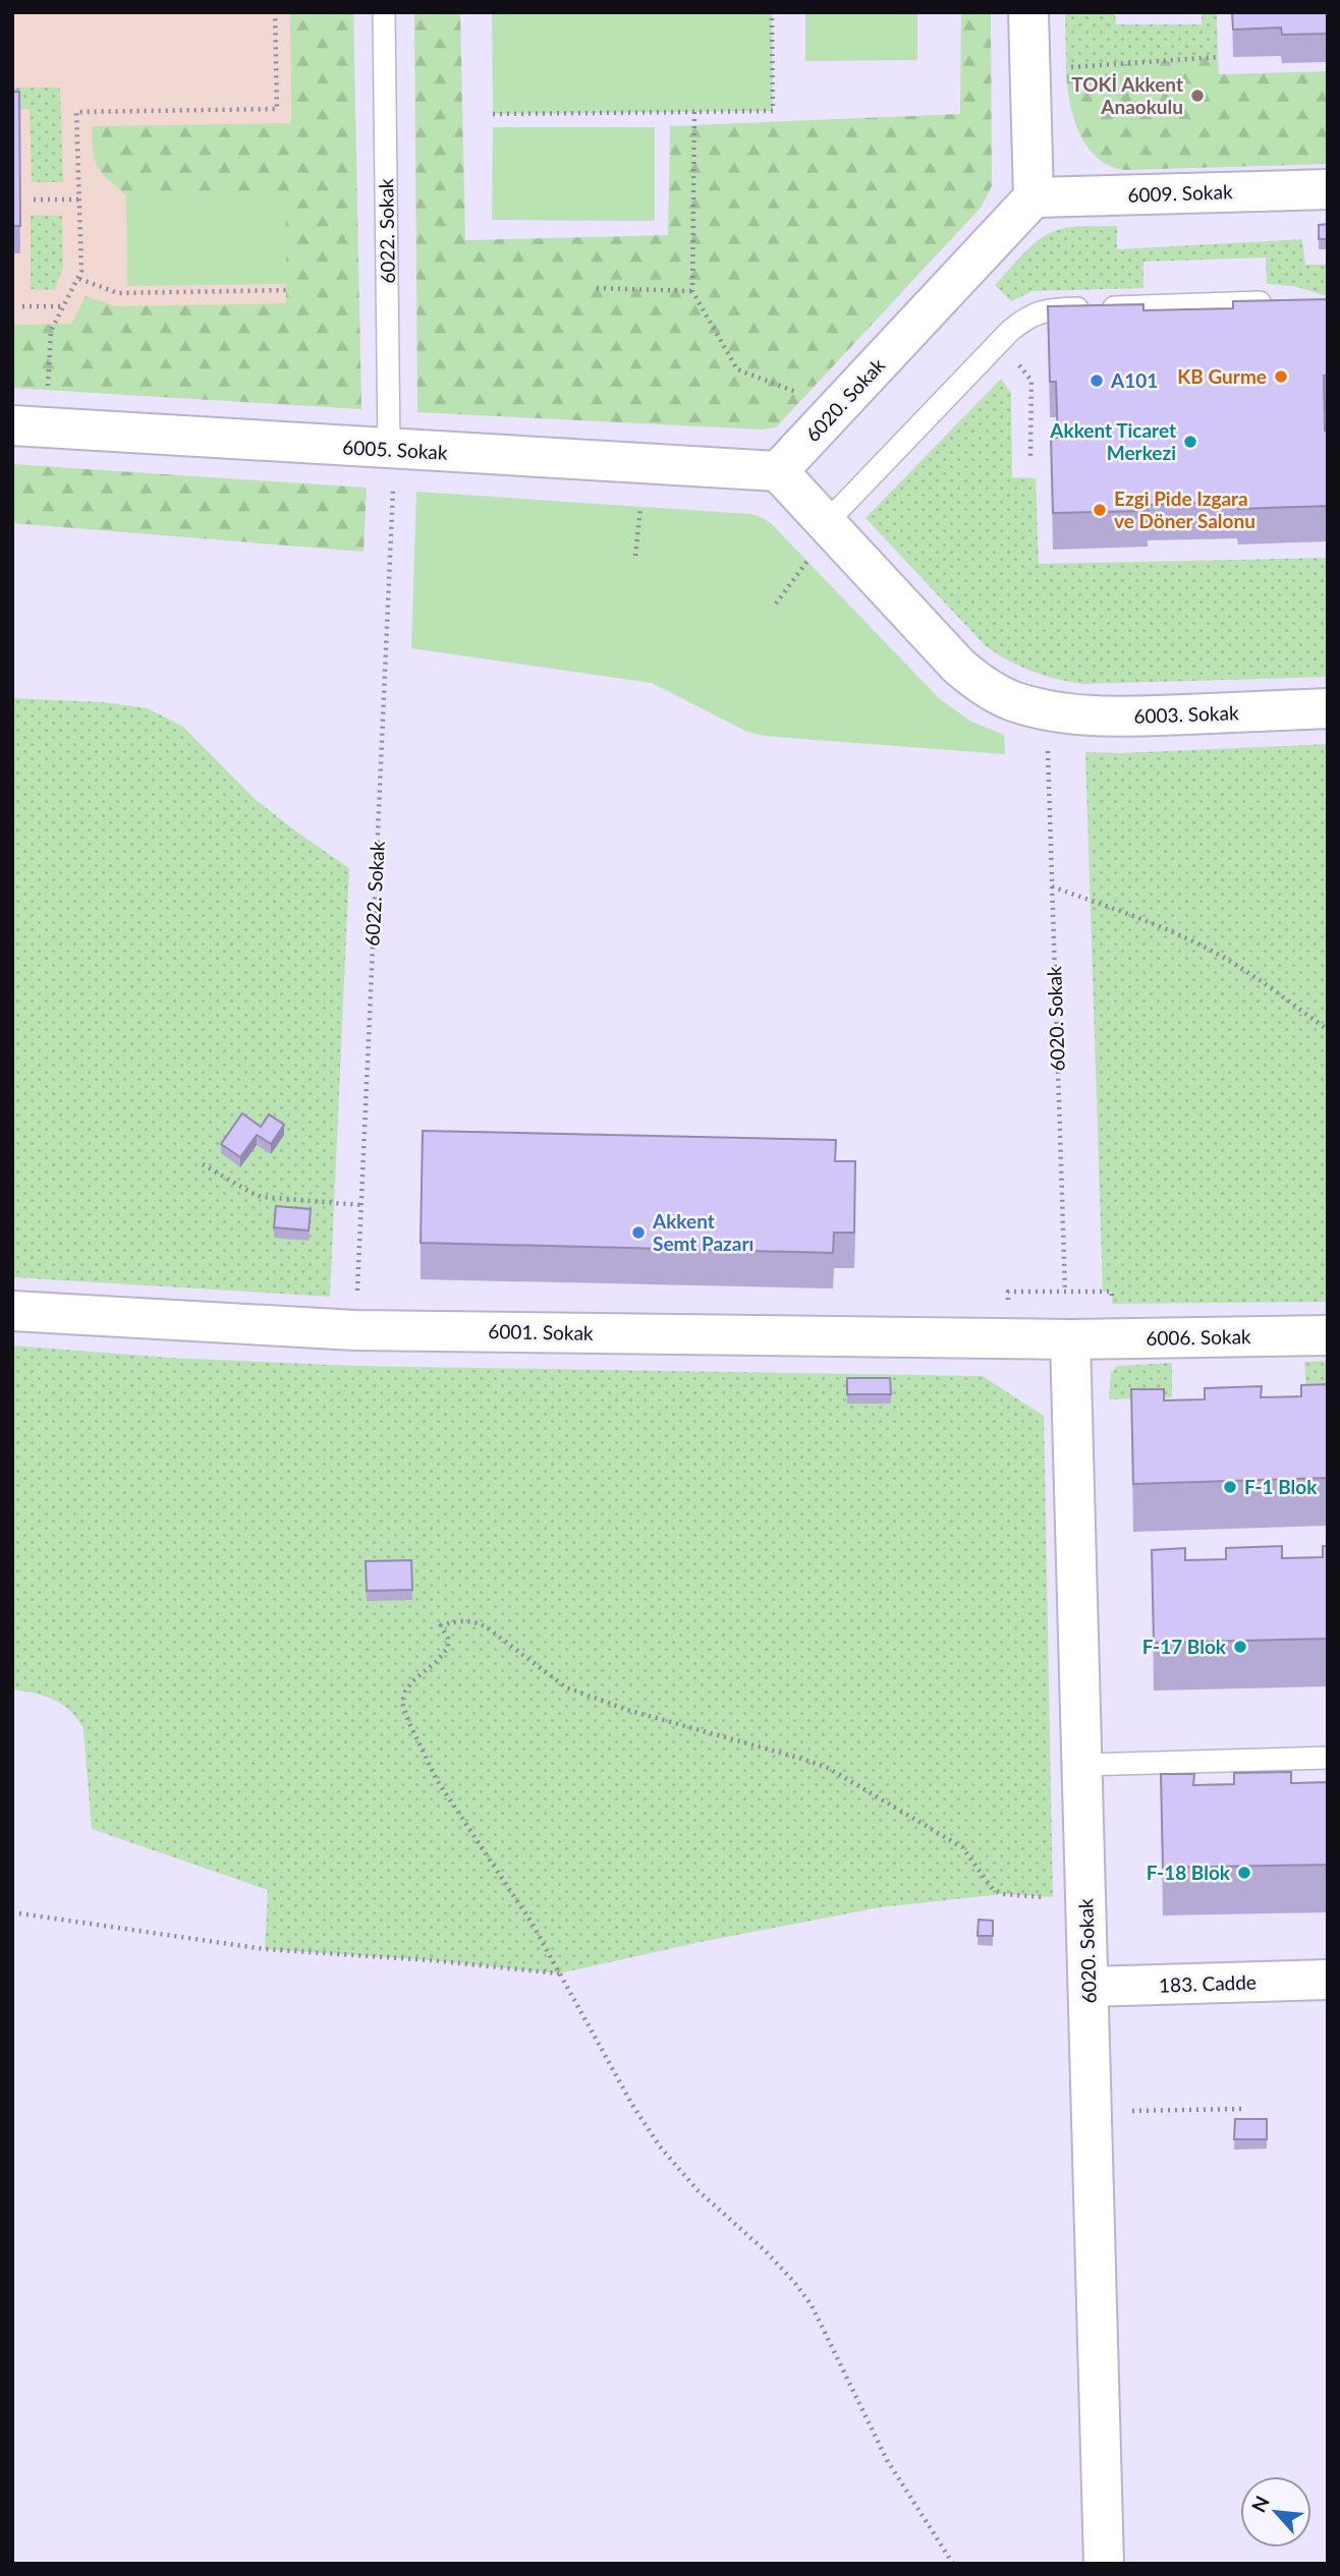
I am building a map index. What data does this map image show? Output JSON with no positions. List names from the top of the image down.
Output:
{
  "streets": {
    "street": [
      "6009. Sokak",
      "6020. Sokak",
      "6005. Sokak",
      "6003. Sokak",
      "6001. Sokak",
      "6006. Sokak",
      "183. Cadde"
    ],
    "lane": ["6022. Sokak"]
  },
  "crossings": [
    ["6009. Sokak", "6020. Sokak"],
    ["6022. Sokak", "6005. Sokak"],
    ["6020. Sokak", "6005. Sokak"],
    ["6020. Sokak", "6003. Sokak"],
    ["6020. Sokak", "6001. Sokak"],
    ["6020. Sokak", "6006. Sokak"],
    ["6020. Sokak", "183. Cadde"],
    ["6001. Sokak", "6006. Sokak"]
  ],
  "places": [
    "TOKİ Akkent Anaokulu",
    "KB Gurme",
    "A101",
    "Akkent Ticaret Merkezi",
    "Ezgi Pide Izgara ve Döner Salonu",
    "Akkent Semt Pazarı",
    "F-1 Blok",
    "F-17 Blok",
    "F-18 Blok"
  ],
  "north": "top left"
}
